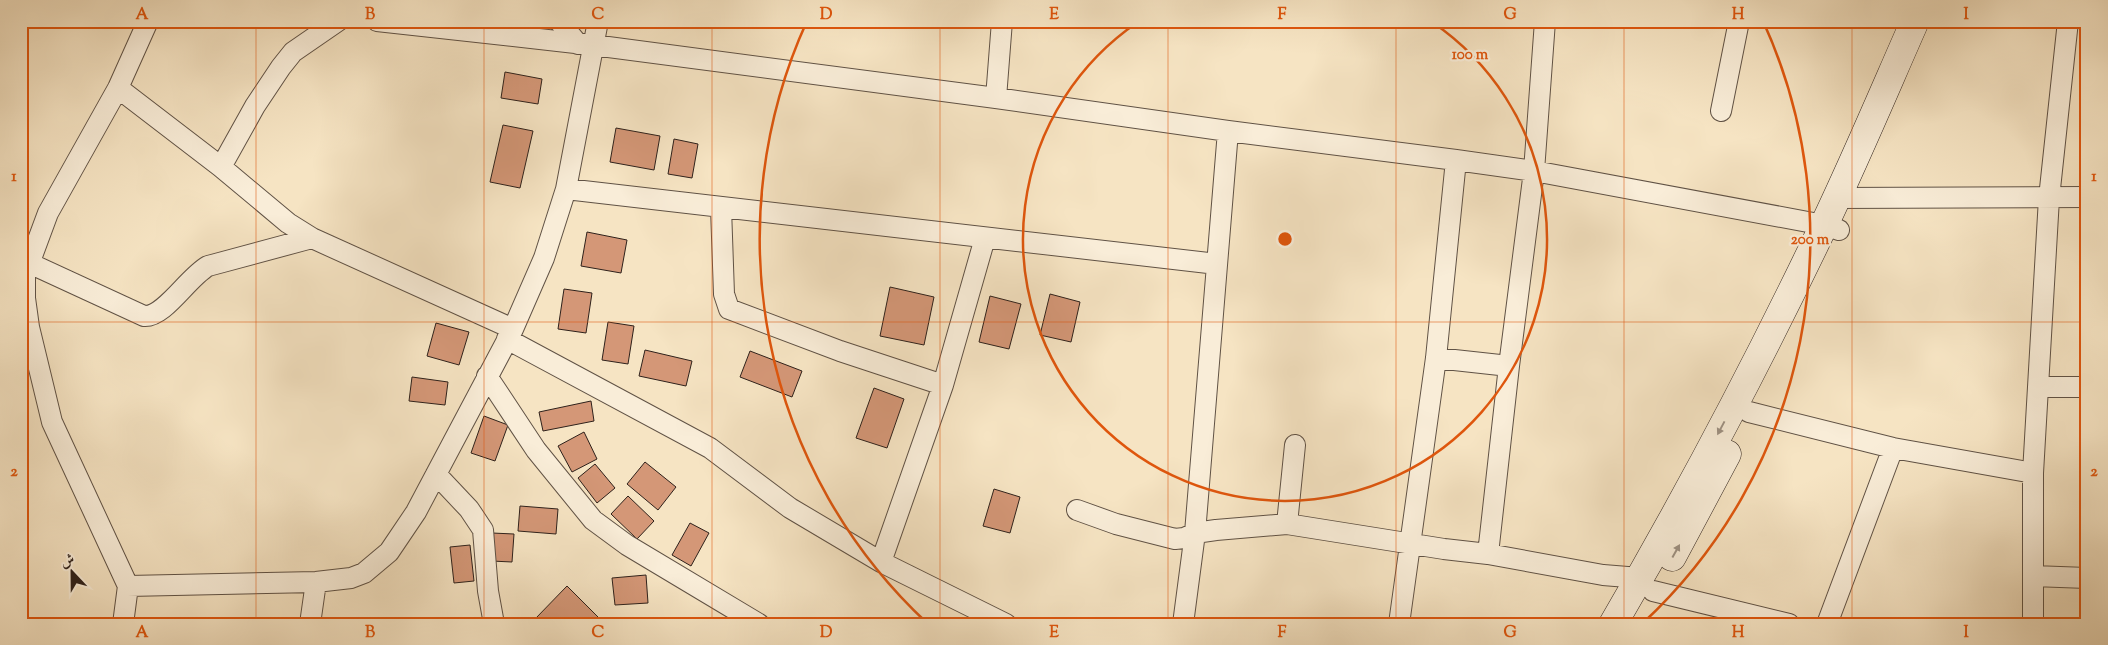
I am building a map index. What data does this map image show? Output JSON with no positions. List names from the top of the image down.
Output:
{
  "north": "top",
  "grid": {
    "columns": [
      "A",
      "B",
      "C",
      "D",
      "E",
      "F",
      "G",
      "H",
      "I"
    ],
    "rows": ["1", "2"]
  },
  "rings": ["100 m", "200 m"]
}
